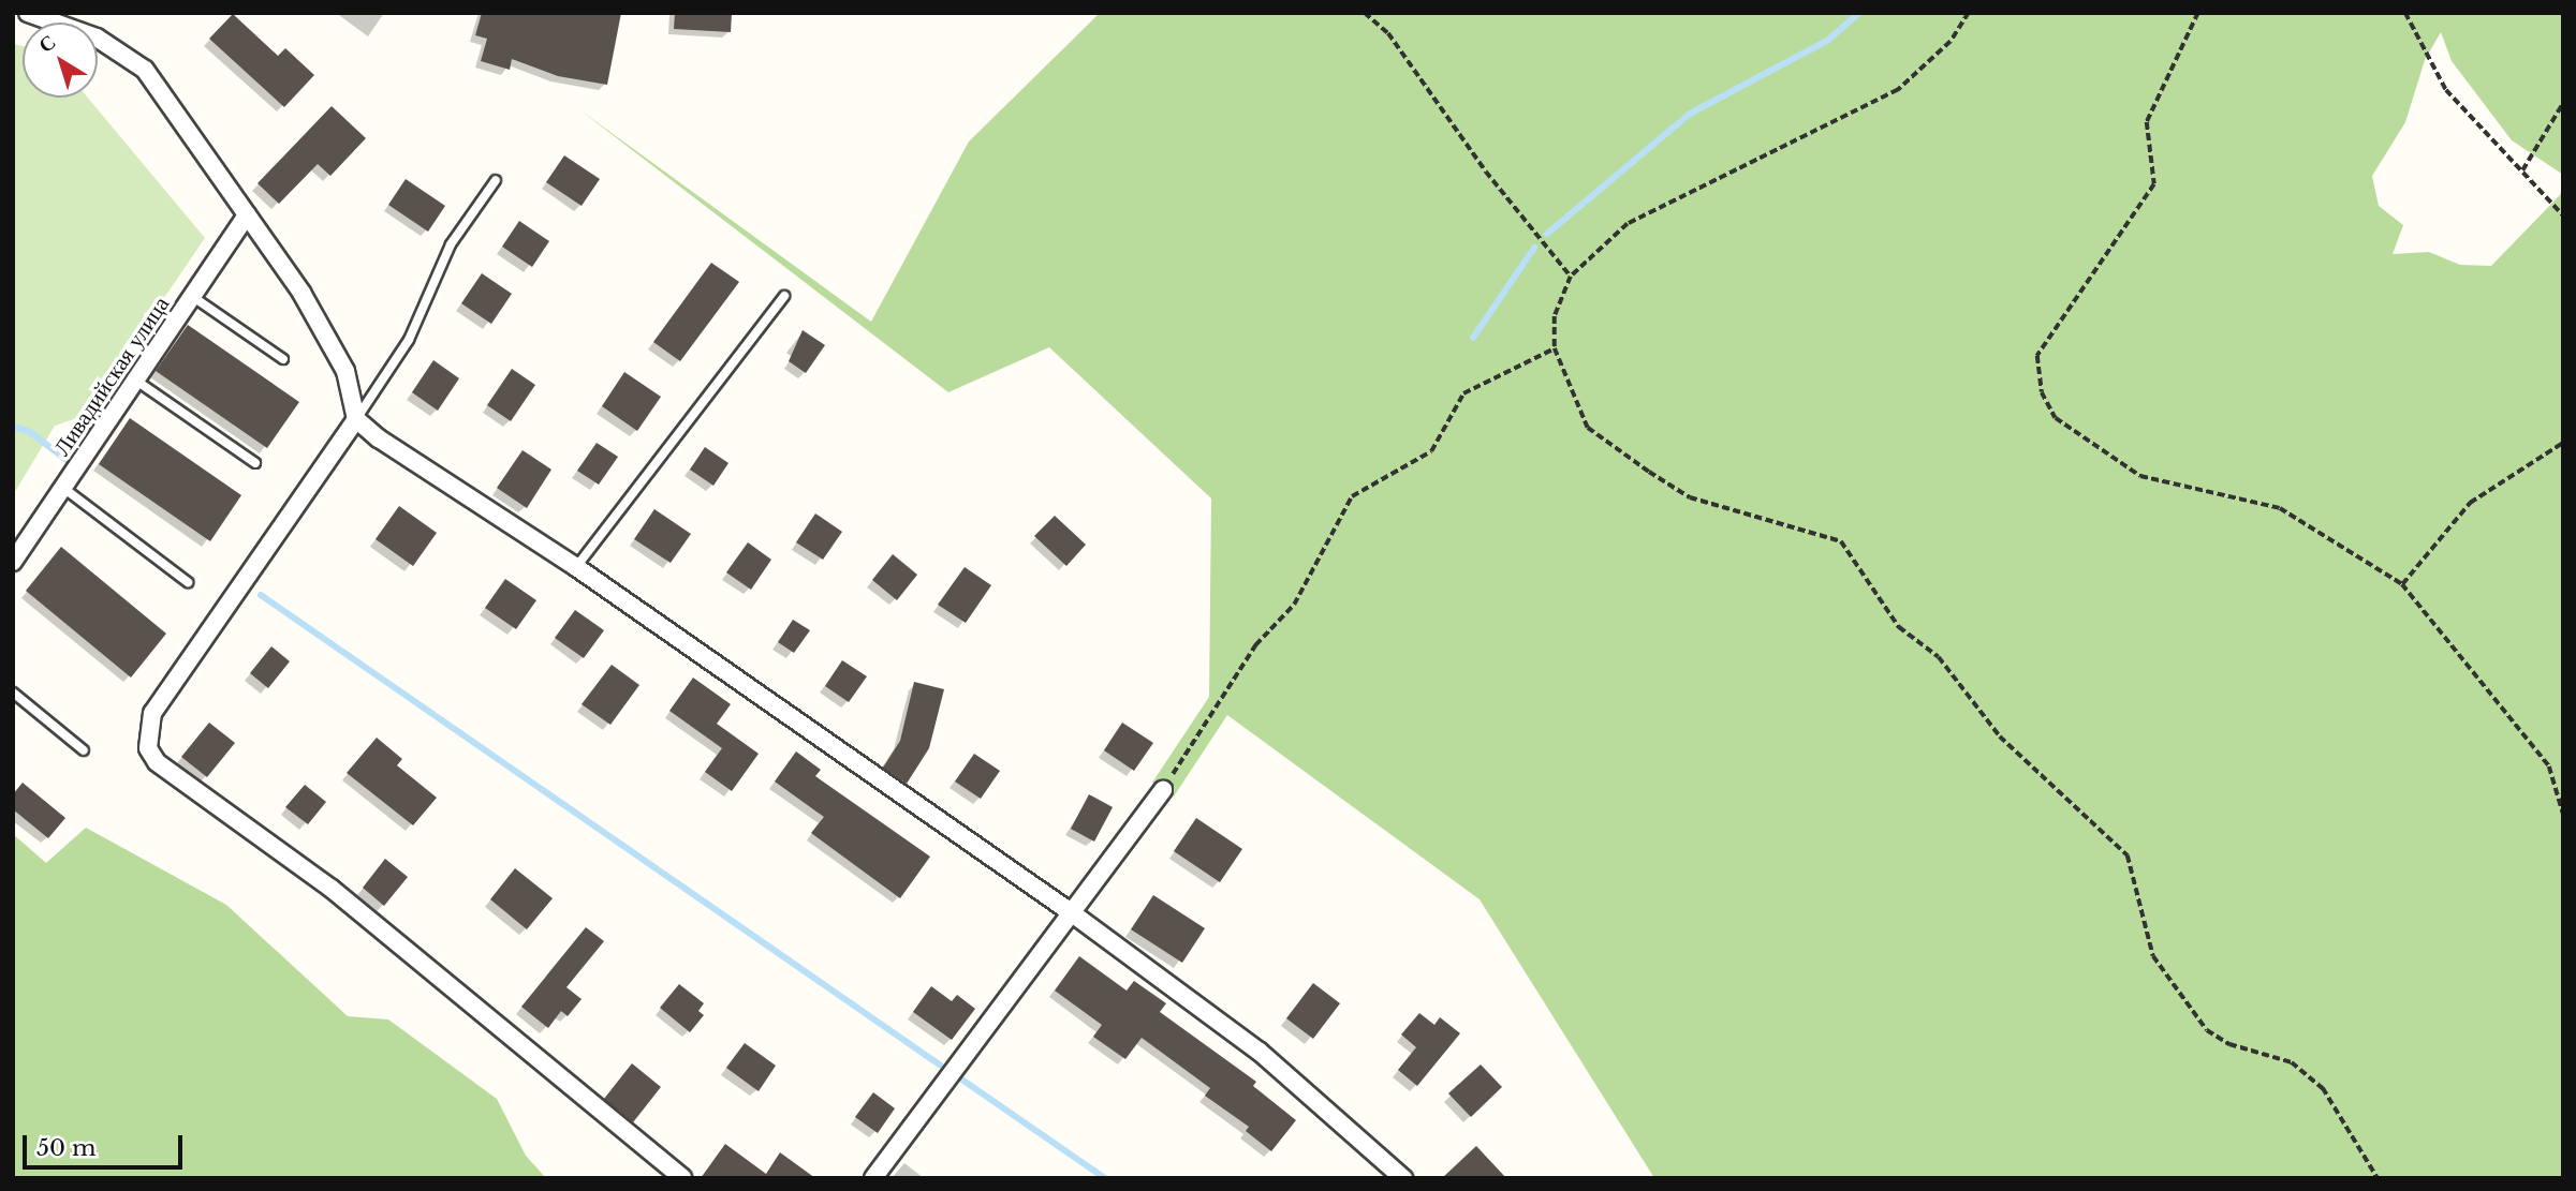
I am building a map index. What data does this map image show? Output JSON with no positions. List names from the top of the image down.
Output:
{
  "streets": {
    "street": ["Ливадийская улица"]
  },
  "scale_bar": "50 m",
  "north": "top left"
}
